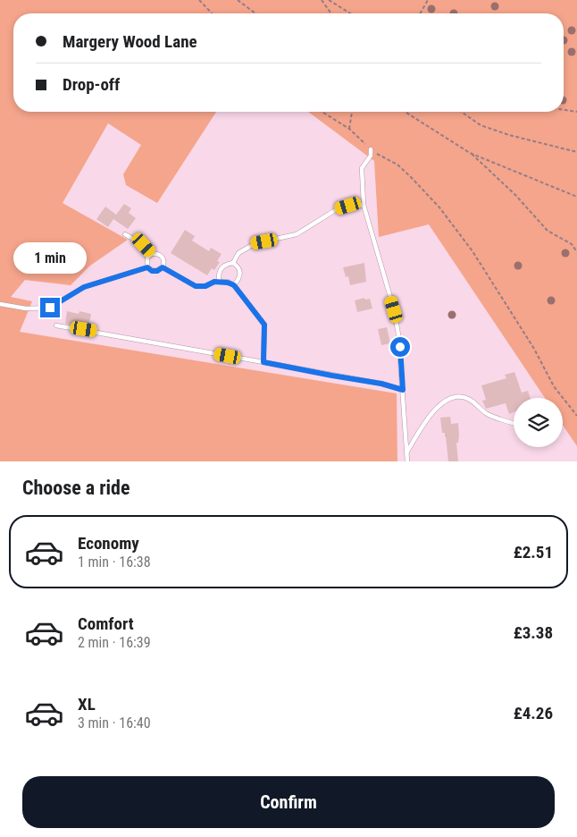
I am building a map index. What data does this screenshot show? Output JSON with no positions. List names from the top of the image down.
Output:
{
  "page": {
    "banner": ["Margery Wood Lane", "Drop-off"],
    "bubble": "1 min",
    "heading": "Choose a ride",
    "list": [
      {
        "name": "Economy",
        "note": "1 min · 16:38",
        "value": "£2.51"
      },
      {
        "name": "Comfort",
        "note": "2 min · 16:39",
        "value": "£3.38"
      },
      {
        "name": "XL",
        "note": "3 min · 16:40",
        "value": "£4.26"
      }
    ],
    "buttons": "Confirm"
  }
}
